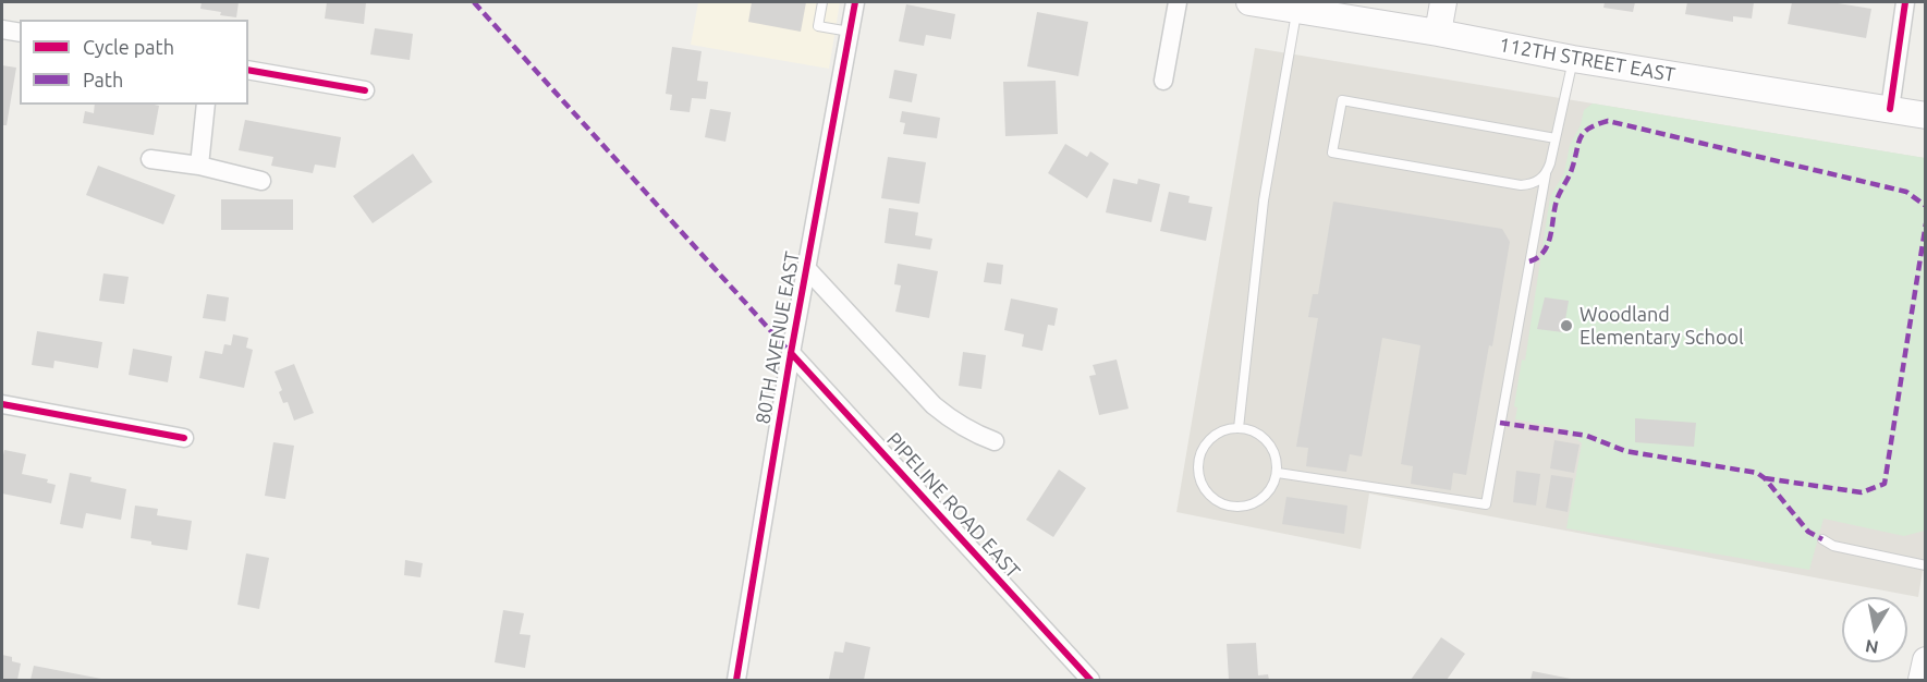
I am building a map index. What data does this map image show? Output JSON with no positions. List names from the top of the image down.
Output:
{
  "streets": {
    "main road": ["112TH STREET EAST"],
    "street": ["80TH AVENUE EAST", "PIPELINE ROAD EAST"]
  },
  "crossings": [
    ["80TH AVENUE EAST", "PIPELINE ROAD EAST"]
  ],
  "places": ["Woodland Elementary School"],
  "legend": ["Cycle path", "Path"],
  "north": "bottom"
}
